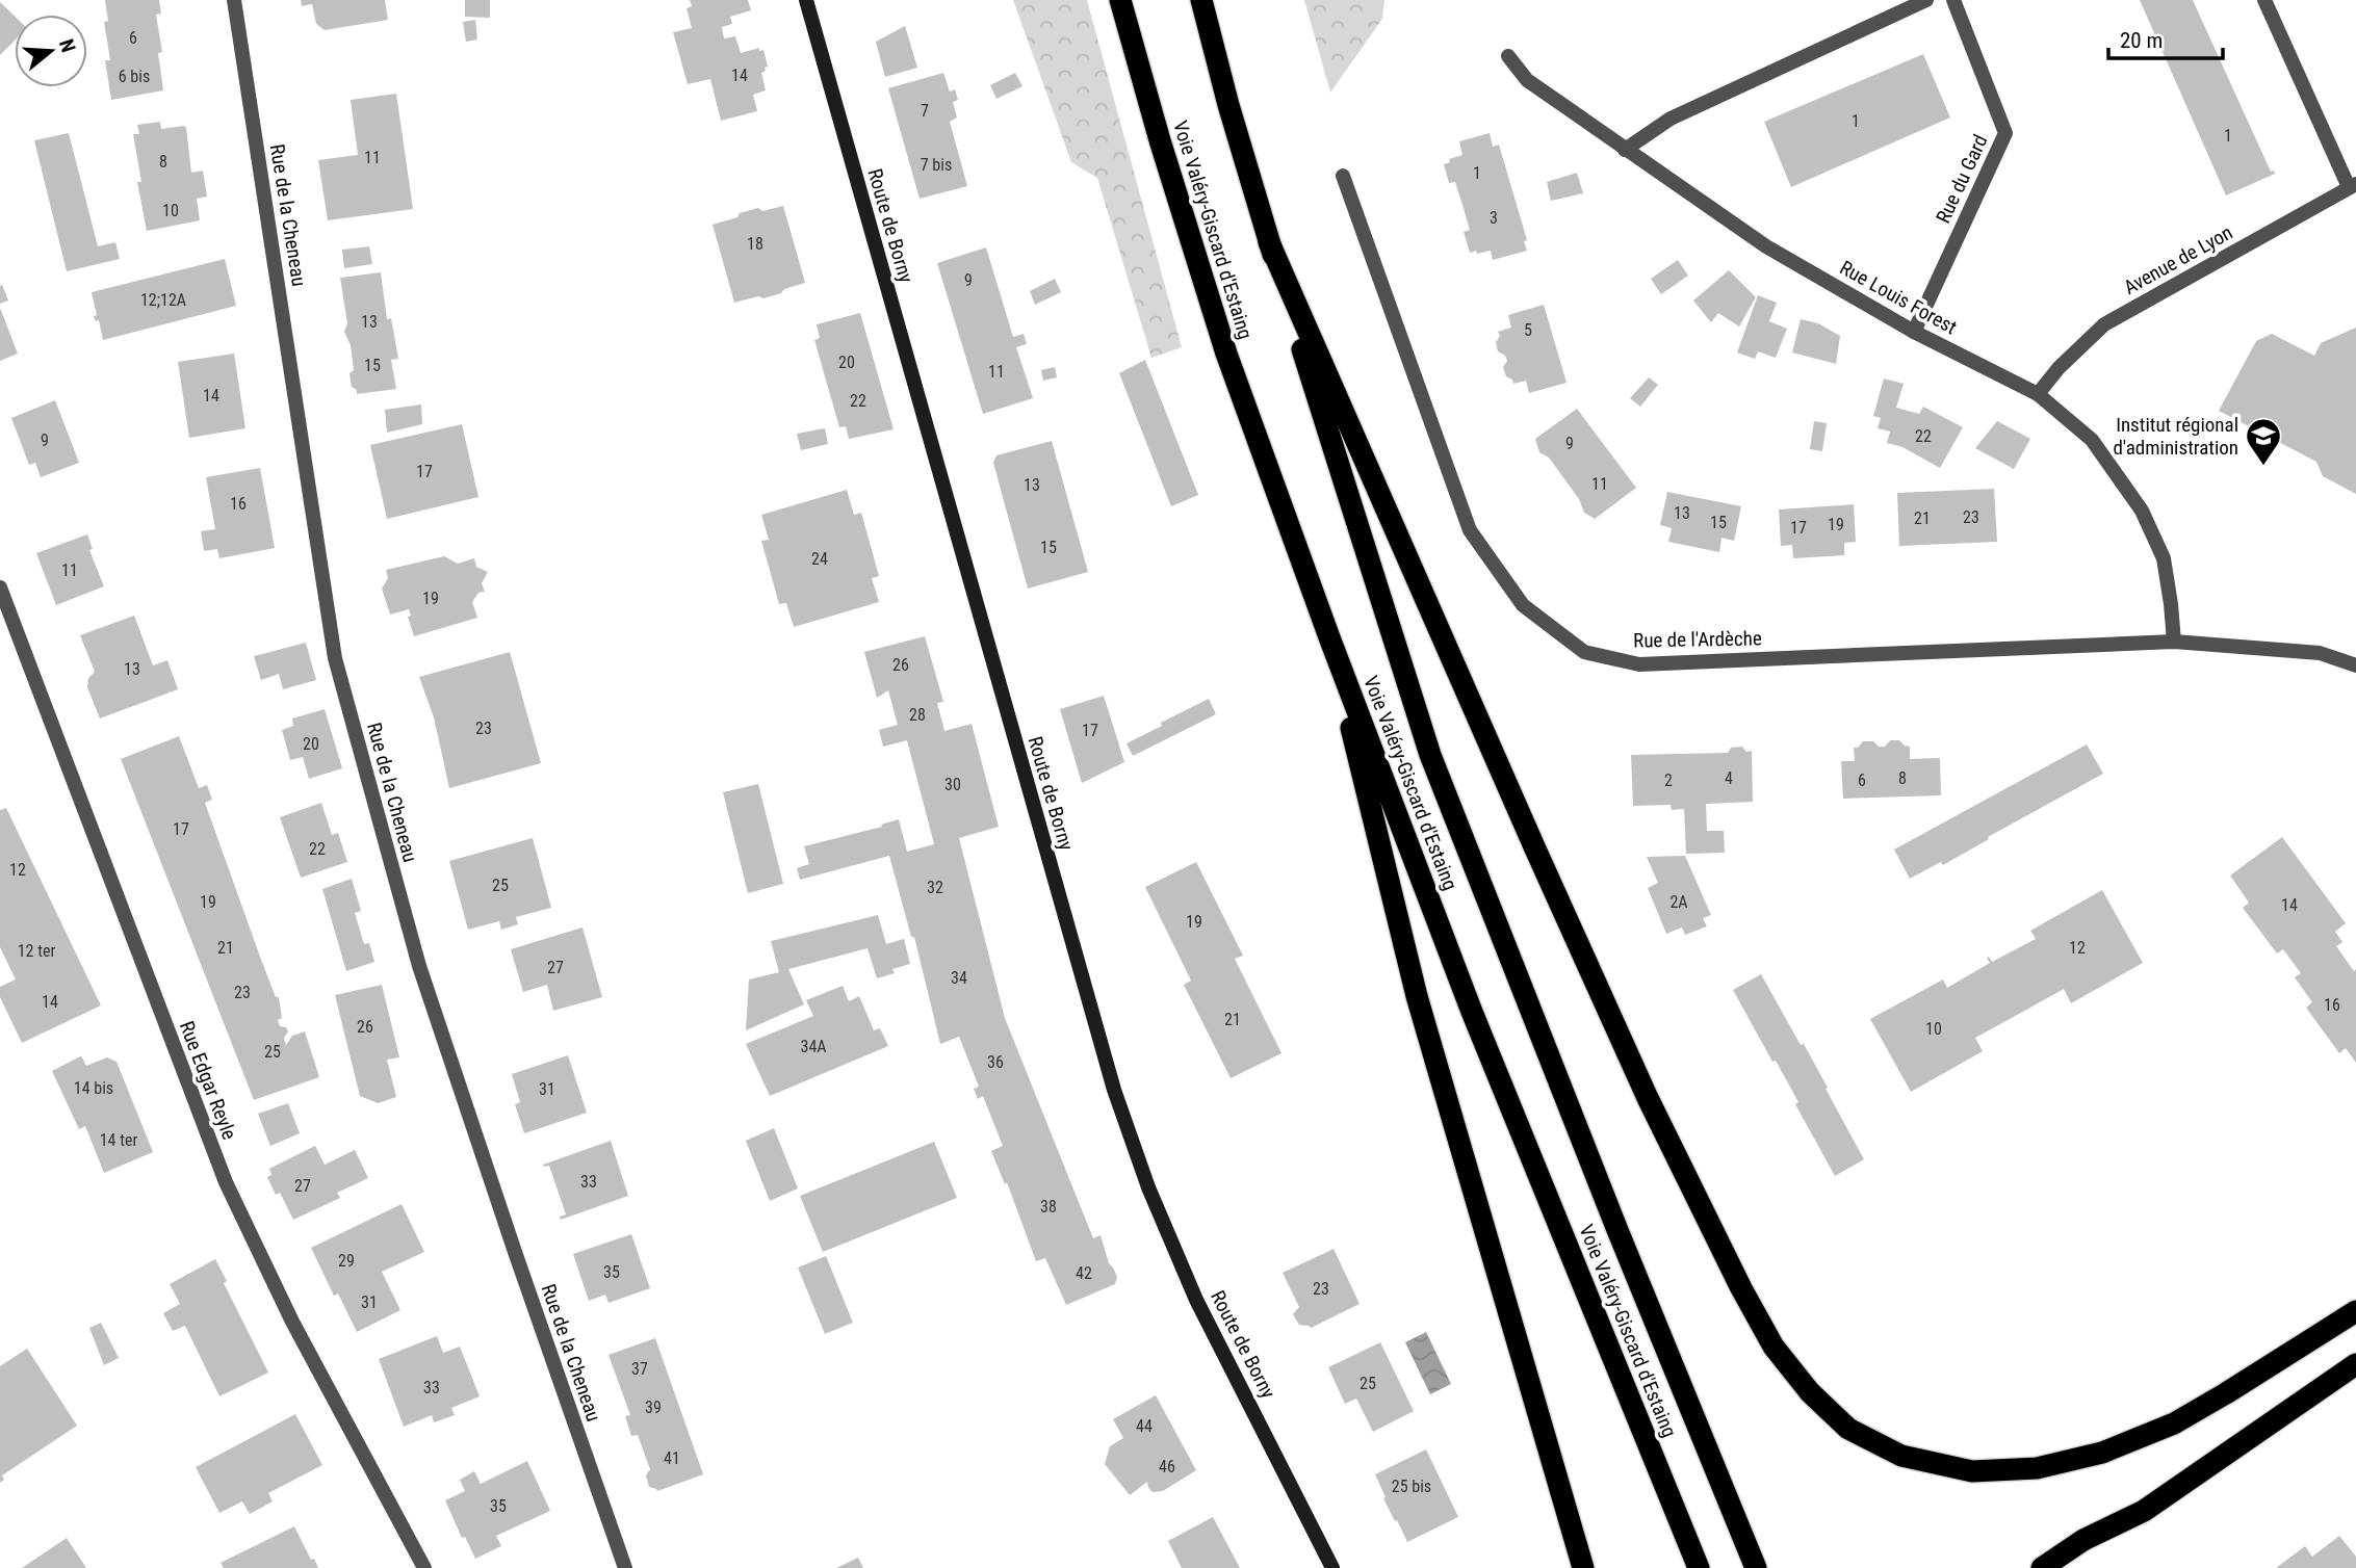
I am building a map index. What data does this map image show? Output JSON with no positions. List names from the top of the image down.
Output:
{
  "streets": {
    "highway": ["Voie Valéry-Giscard d'Estaing"],
    "street": [
      "Rue du Gard",
      "Rue de la Cheneau",
      "Route de Borny",
      "Avenue de Lyon",
      "Rue Louis Forest",
      "Rue de l'Ardèche",
      "Rue Edgar Reyle"
    ]
  },
  "crossings": [
    ["Rue du Gard", "Rue Louis Forest"],
    ["Avenue de Lyon", "Rue Louis Forest"],
    ["Rue Louis Forest", "Rue de l'Ardèche"]
  ],
  "places": {
    "school or university": ["Institut régional d'administration"]
  },
  "house_numbers": [
    "6",
    "14",
    "6 bis",
    "7",
    "1",
    "1",
    "11",
    "8",
    "7 bis",
    "1",
    "10",
    "3",
    "18",
    "9",
    "12;12A",
    "13",
    "5",
    "20",
    "15",
    "11",
    "14",
    "22",
    "22",
    "9",
    "9",
    "17",
    "11",
    "13",
    "16",
    "13",
    "23",
    "21",
    "15",
    "19",
    "17",
    "15",
    "24",
    "11",
    "19",
    "26",
    "13",
    "28",
    "23",
    "17",
    "20",
    "4",
    "8",
    "2",
    "6",
    "30",
    "17",
    "22",
    "12",
    "25",
    "32",
    "19",
    "2A",
    "14",
    "19",
    "21",
    "12",
    "12 ter",
    "27",
    "34",
    "23",
    "14",
    "16",
    "21",
    "26",
    "10",
    "34A",
    "25",
    "36",
    "14 bis",
    "31",
    "14 ter",
    "33",
    "27",
    "38",
    "29",
    "35",
    "42",
    "23",
    "31",
    "37",
    "25",
    "33",
    "39",
    "44",
    "41",
    "46",
    "25 bis",
    "35"
  ],
  "scale_bar": "20 m",
  "north": "right"
}
